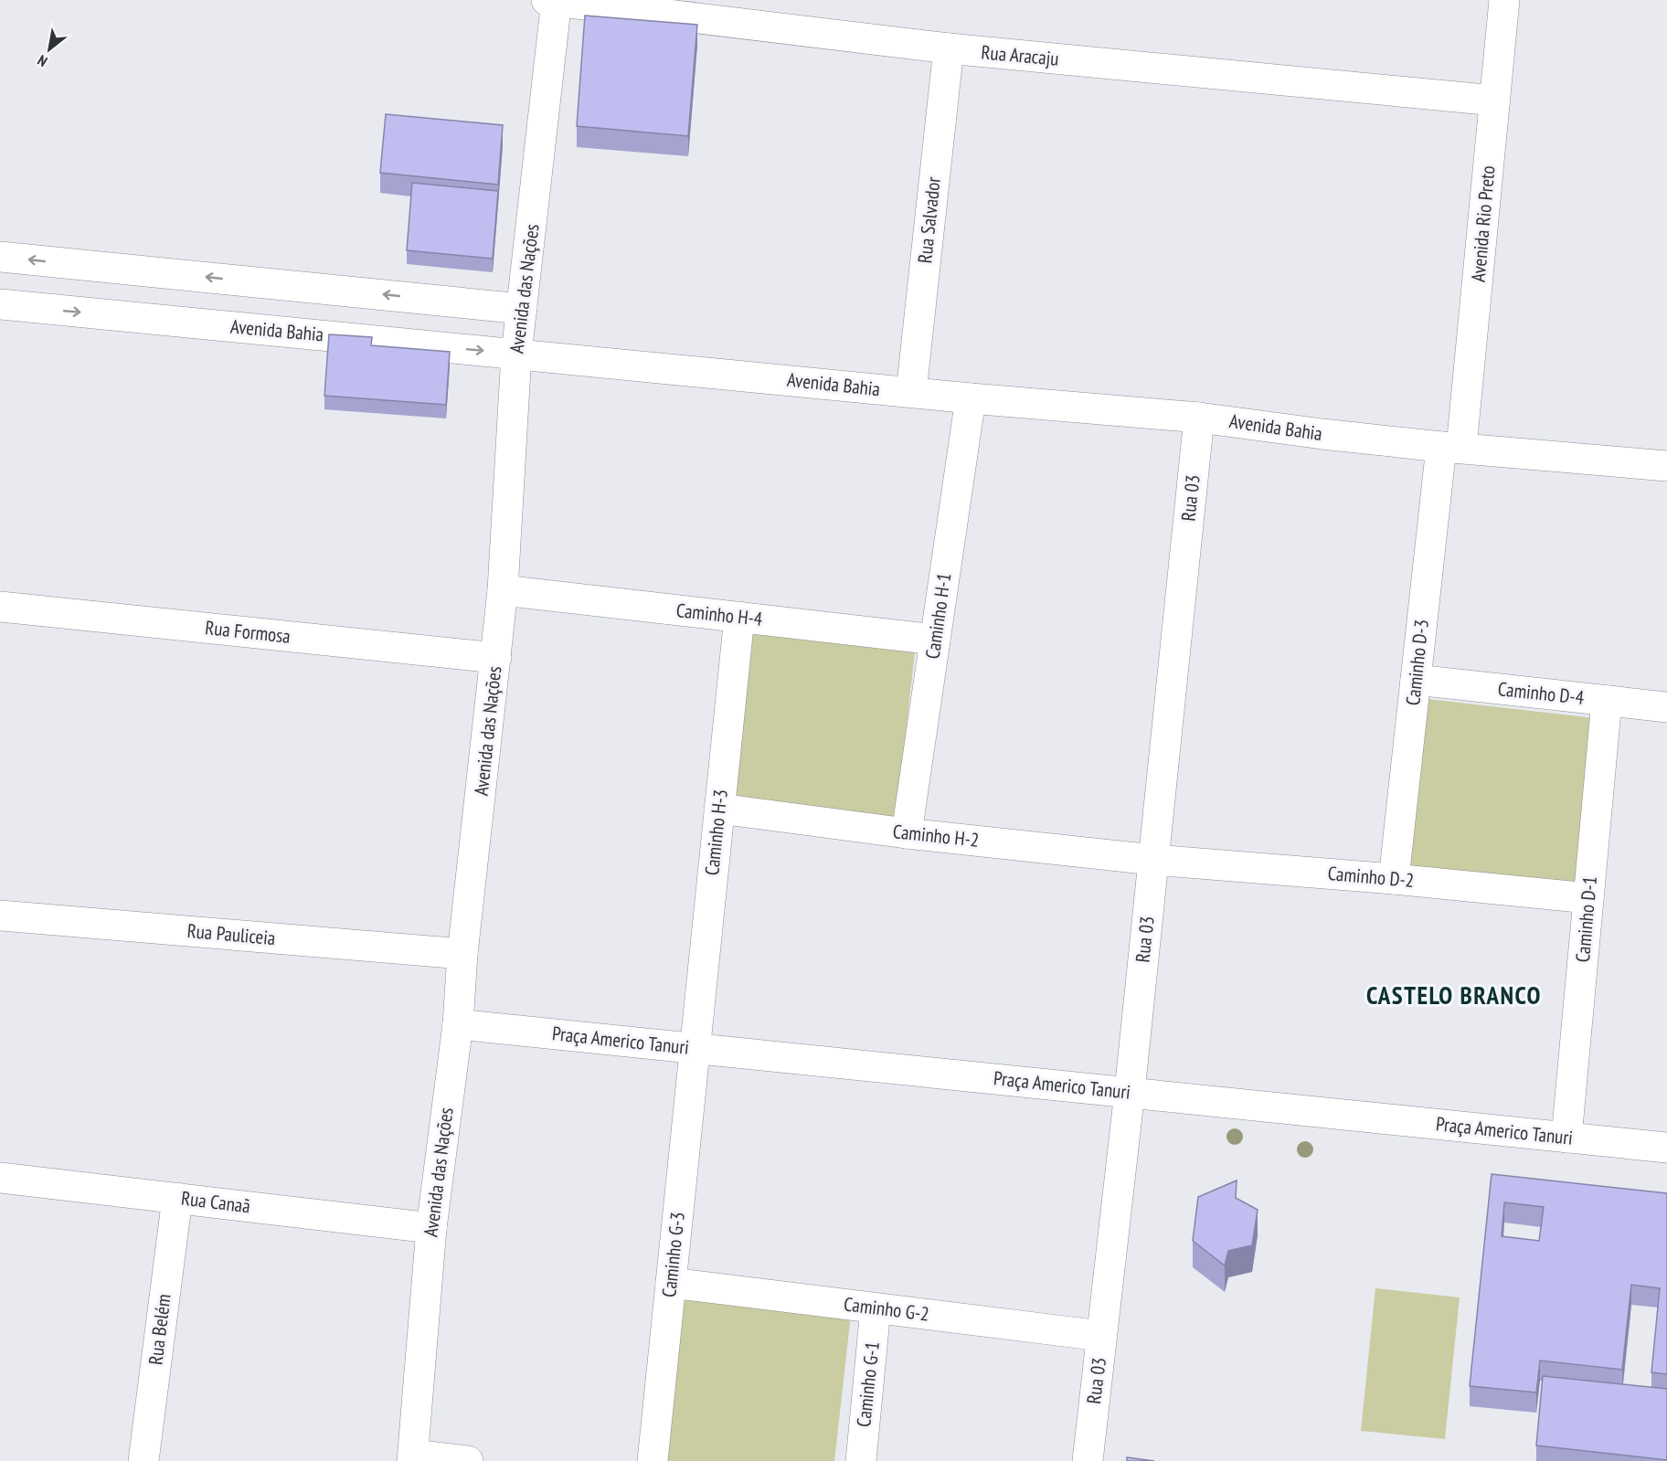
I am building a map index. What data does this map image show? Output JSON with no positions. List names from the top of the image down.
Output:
{
  "streets": {
    "street": [
      "Rua Aracaju",
      "Rua Salvador",
      "Avenida Rio Preto",
      "Avenida das Nações",
      "Avenida Bahia",
      "Rua 03",
      "Caminho H-4",
      "Caminho H-1",
      "Rua Formosa",
      "Caminho D-3",
      "Caminho D-4",
      "Caminho H-3",
      "Caminho H-2",
      "Caminho D-2",
      "Caminho D-1",
      "Rua Pauliceia",
      "Praça Americo Tanuri",
      "Rua Canaã",
      "Caminho G-3",
      "Caminho G-2",
      "Rua Belém",
      "Caminho G-1"
    ]
  },
  "crossings": [
    ["Rua Aracaju", "Rua Salvador"],
    ["Rua Aracaju", "Avenida Rio Preto"],
    ["Rua Aracaju", "Avenida das Nações"],
    ["Rua Salvador", "Avenida Bahia"],
    ["Avenida Rio Preto", "Avenida Bahia"],
    ["Avenida Rio Preto", "Caminho D-3"],
    ["Avenida das Nações", "Avenida Bahia"],
    ["Avenida das Nações", "Caminho H-4"],
    ["Avenida das Nações", "Rua Formosa"],
    ["Avenida das Nações", "Rua Pauliceia"],
    ["Avenida das Nações", "Praça Americo Tanuri"],
    ["Avenida das Nações", "Rua Canaã"],
    ["Avenida Bahia", "Rua 03"],
    ["Avenida Bahia", "Caminho H-1"],
    ["Avenida Bahia", "Caminho D-3"],
    ["Rua 03", "Caminho H-2"],
    ["Rua 03", "Caminho D-2"],
    ["Rua 03", "Praça Americo Tanuri"],
    ["Rua 03", "Caminho G-2"],
    ["Caminho H-4", "Caminho H-1"],
    ["Caminho H-4", "Caminho H-3"],
    ["Caminho H-1", "Caminho H-2"],
    ["Caminho D-3", "Caminho D-4"],
    ["Caminho D-3", "Caminho D-2"],
    ["Caminho D-4", "Caminho D-1"],
    ["Caminho H-3", "Caminho H-2"],
    ["Caminho H-3", "Praça Americo Tanuri"],
    ["Caminho H-3", "Caminho G-3"],
    ["Caminho H-2", "Caminho D-2"],
    ["Caminho D-2", "Caminho D-1"],
    ["Caminho D-1", "Praça Americo Tanuri"],
    ["Praça Americo Tanuri", "Caminho G-3"],
    ["Rua Canaã", "Rua Belém"],
    ["Caminho G-3", "Caminho G-2"],
    ["Caminho G-2", "Caminho G-1"]
  ],
  "districts": ["CASTELO BRANCO"],
  "north": "bottom left"
}
